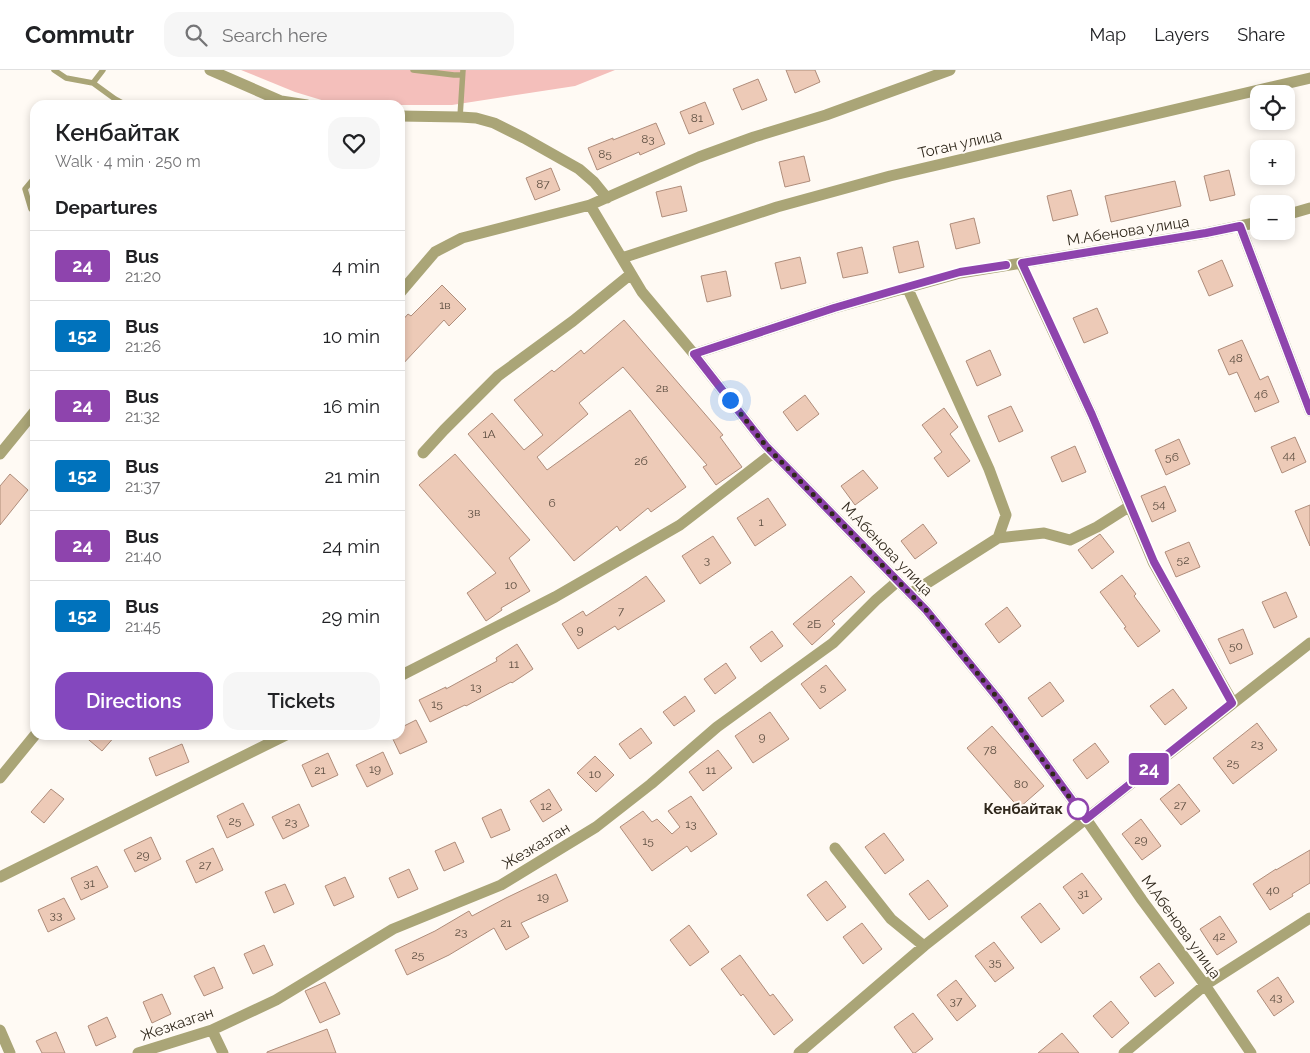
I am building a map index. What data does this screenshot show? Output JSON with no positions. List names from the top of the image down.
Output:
{
  "streets": {
    "street": ["Тоган улица", "М.Абенова улица", "Жезказган"]
  },
  "crossings": [
    ["Тоган улица", "М.Абенова улица"],
    ["М.Абенова улица", "Жезказган"]
  ],
  "places": ["Кенбайтак"],
  "lines": ["bus line 24"],
  "house_numbers": [
    "81",
    "83",
    "85",
    "87",
    "1в",
    "48",
    "2в",
    "46",
    "1А",
    "44",
    "56",
    "2б",
    "6",
    "54",
    "3в",
    "1",
    "3",
    "52",
    "10",
    "7",
    "2Б",
    "9",
    "50",
    "11",
    "13",
    "5",
    "15",
    "9",
    "23",
    "78",
    "25",
    "19",
    "21",
    "11",
    "10",
    "80",
    "27",
    "12",
    "25",
    "23",
    "13",
    "29",
    "15",
    "29",
    "27",
    "31",
    "40",
    "31",
    "19",
    "33",
    "21",
    "23",
    "42",
    "25",
    "35",
    "43",
    "37"
  ],
  "page": {
    "header": "Commutr",
    "search": "Search here",
    "nav": ["Map", "Layers", "Share"],
    "on_map": "24",
    "map_buttons": ["+", "−"],
    "heading": [
      ["Кенбайтак", "Walk · 4 min · 250 m"],
      "Departures"
    ],
    "list": [
      {
        "mark": "24",
        "name": "Bus",
        "note": "21:20",
        "value": "4 min"
      },
      {
        "mark": "152",
        "name": "Bus",
        "note": "21:26",
        "value": "10 min"
      },
      {
        "mark": "24",
        "name": "Bus",
        "note": "21:32",
        "value": "16 min"
      },
      {
        "mark": "152",
        "name": "Bus",
        "note": "21:37",
        "value": "21 min"
      },
      {
        "mark": "24",
        "name": "Bus",
        "note": "21:40",
        "value": "24 min"
      },
      {
        "mark": "152",
        "name": "Bus",
        "note": "21:45",
        "value": "29 min"
      }
    ],
    "buttons": ["Directions", "Tickets"]
  }
}
